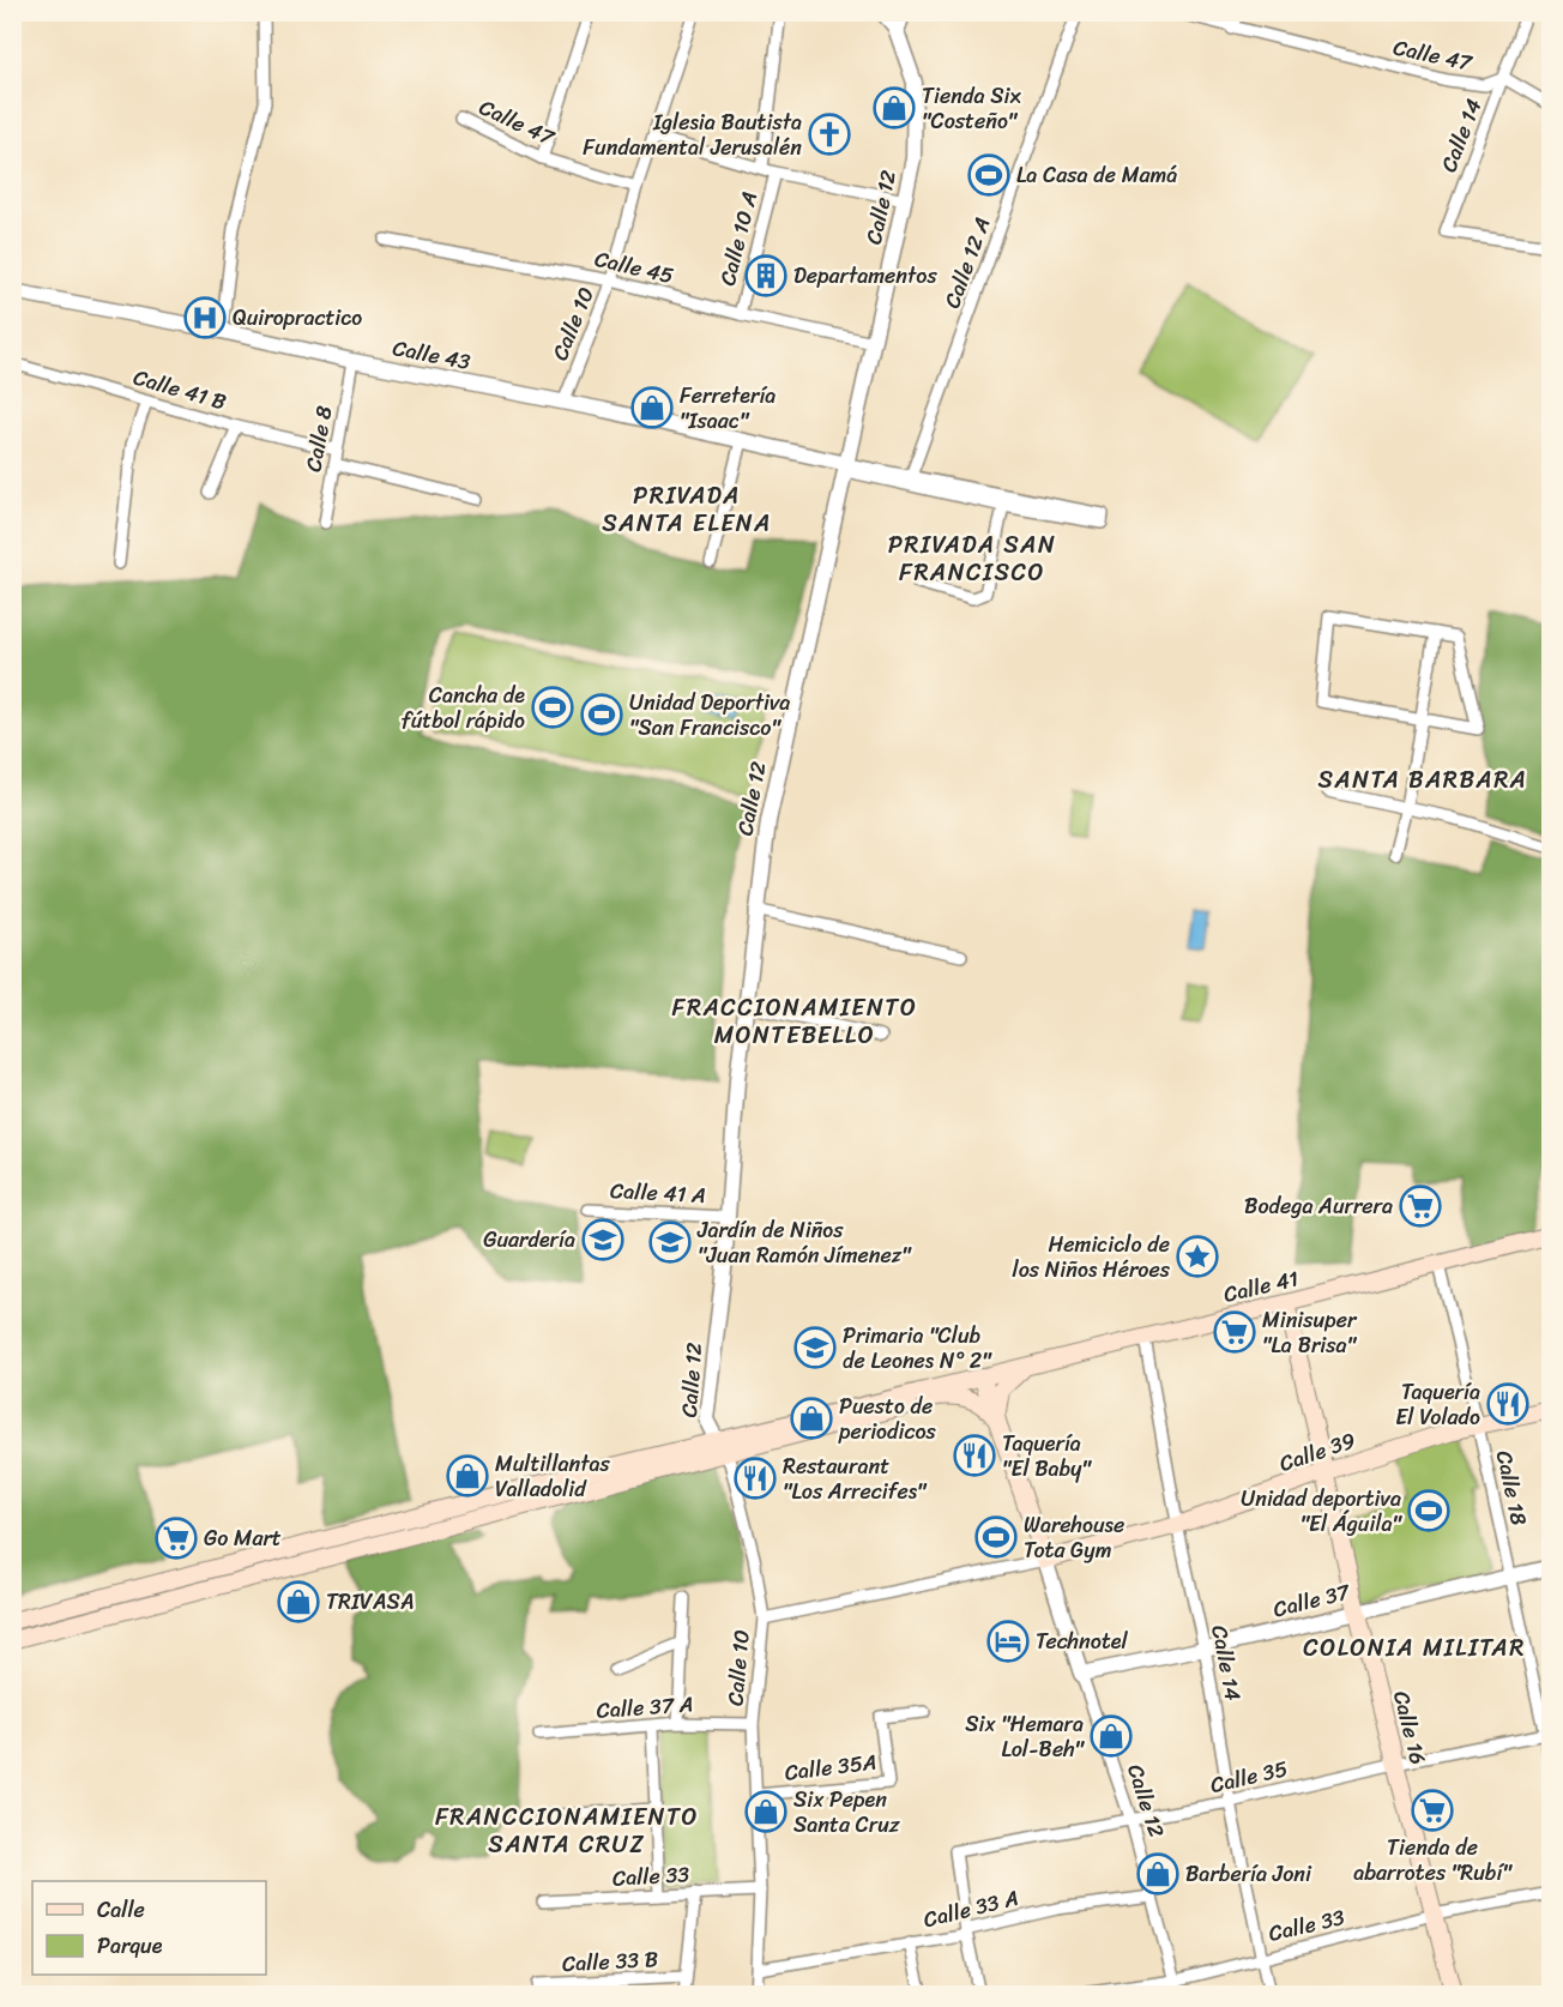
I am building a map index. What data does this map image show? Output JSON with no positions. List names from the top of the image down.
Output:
{
  "streets": {
    "main road": [
      "Calle 12",
      "Calle 41",
      "Calle 39",
      "Calle 16"
    ],
    "street": [
      "Calle 47",
      "Calle 14",
      "Calle 10 A",
      "Calle 12 A",
      "Calle 45",
      "Calle 10",
      "Calle 43",
      "Calle 41 B",
      "Calle 8",
      "Calle 41 A",
      "Calle 18",
      "Calle 37",
      "Calle 37 A",
      "Calle 35A",
      "Calle 35",
      "Calle 33",
      "Calle 33 A",
      "Calle 33 B"
    ]
  },
  "crossings": [
    ["Calle 47", "Calle 14"],
    ["Calle 47", "Calle 10"],
    ["Calle 14", "Calle 41"],
    ["Calle 14", "Calle 39"],
    ["Calle 14", "Calle 37"],
    ["Calle 14", "Calle 35"],
    ["Calle 14", "Calle 33"],
    ["Calle 12", "Calle 45"],
    ["Calle 12", "Calle 10"],
    ["Calle 12", "Calle 43"],
    ["Calle 12", "Calle 41 A"],
    ["Calle 12", "Calle 41"],
    ["Calle 12", "Calle 39"],
    ["Calle 12", "Calle 37"],
    ["Calle 12", "Calle 35"],
    ["Calle 12", "Calle 33"],
    ["Calle 12", "Calle 33 A"],
    ["Calle 10 A", "Calle 45"],
    ["Calle 45", "Calle 10"],
    ["Calle 10", "Calle 43"],
    ["Calle 10", "Calle 41"],
    ["Calle 10", "Calle 39"],
    ["Calle 10", "Calle 37 A"],
    ["Calle 10", "Calle 35A"],
    ["Calle 10", "Calle 33"],
    ["Calle 10", "Calle 33 A"],
    ["Calle 43", "Calle 8"],
    ["Calle 41 B", "Calle 8"],
    ["Calle 41", "Calle 18"],
    ["Calle 41", "Calle 16"],
    ["Calle 39", "Calle 18"],
    ["Calle 39", "Calle 16"],
    ["Calle 18", "Calle 37"],
    ["Calle 18", "Calle 35"],
    ["Calle 37", "Calle 16"],
    ["Calle 16", "Calle 35"],
    ["Calle 16", "Calle 33"],
    ["Calle 35", "Calle 33 A"]
  ],
  "districts": [
    "PRIVADA SANTA ELENA",
    "PRIVADA SAN FRANCISCO",
    "SANTA BARBARA",
    "FRACCIONAMIENTO MONTEBELLO",
    "COLONIA MILITAR",
    "FRANCCIONAMIENTO SANTA CRUZ"
  ],
  "places": {
    "shop": [
      "Tienda Six \"Costeño\"",
      "Ferretería \"Isaac\"",
      "Puesto de periodicos",
      "Multillantas Valladolid",
      "TRIVASA",
      "Six \"Hemara Lol-Beh\"",
      "Six Pepen Santa Cruz",
      "Barbería Joni"
    ],
    "church": ["Iglesia Bautista Fundamental Jerusalén"],
    "sports": [
      "La Casa de Mamá",
      "Cancha de fútbol rápido",
      "Unidad Deportiva \"San Francisco\"",
      "Unidad deportiva \"El Águila\"",
      "Warehouse Tota Gym"
    ],
    "building": ["Departamentos"],
    "hospital": ["Quiropractico"],
    "supermarket": [
      "Bodega Aurrera",
      "Minisuper \"La Brisa\"",
      "Go Mart",
      "Tienda de abarrotes \"Rubí\""
    ],
    "school or university": ["Guardería", "Jardín de Niños \"Juan Ramón Jímenez\"", "Primaria \"Club de Leones N° 2\""],
    "place": ["Hemiciclo de los Niños Héroes"],
    "restaurant": ["Taquería El Volado", "Taquería \"El Baby\"", "Restaurant \"Los Arrecifes\""],
    "hotel": ["Technotel"]
  },
  "legend": ["Calle", "Parque"]
}
